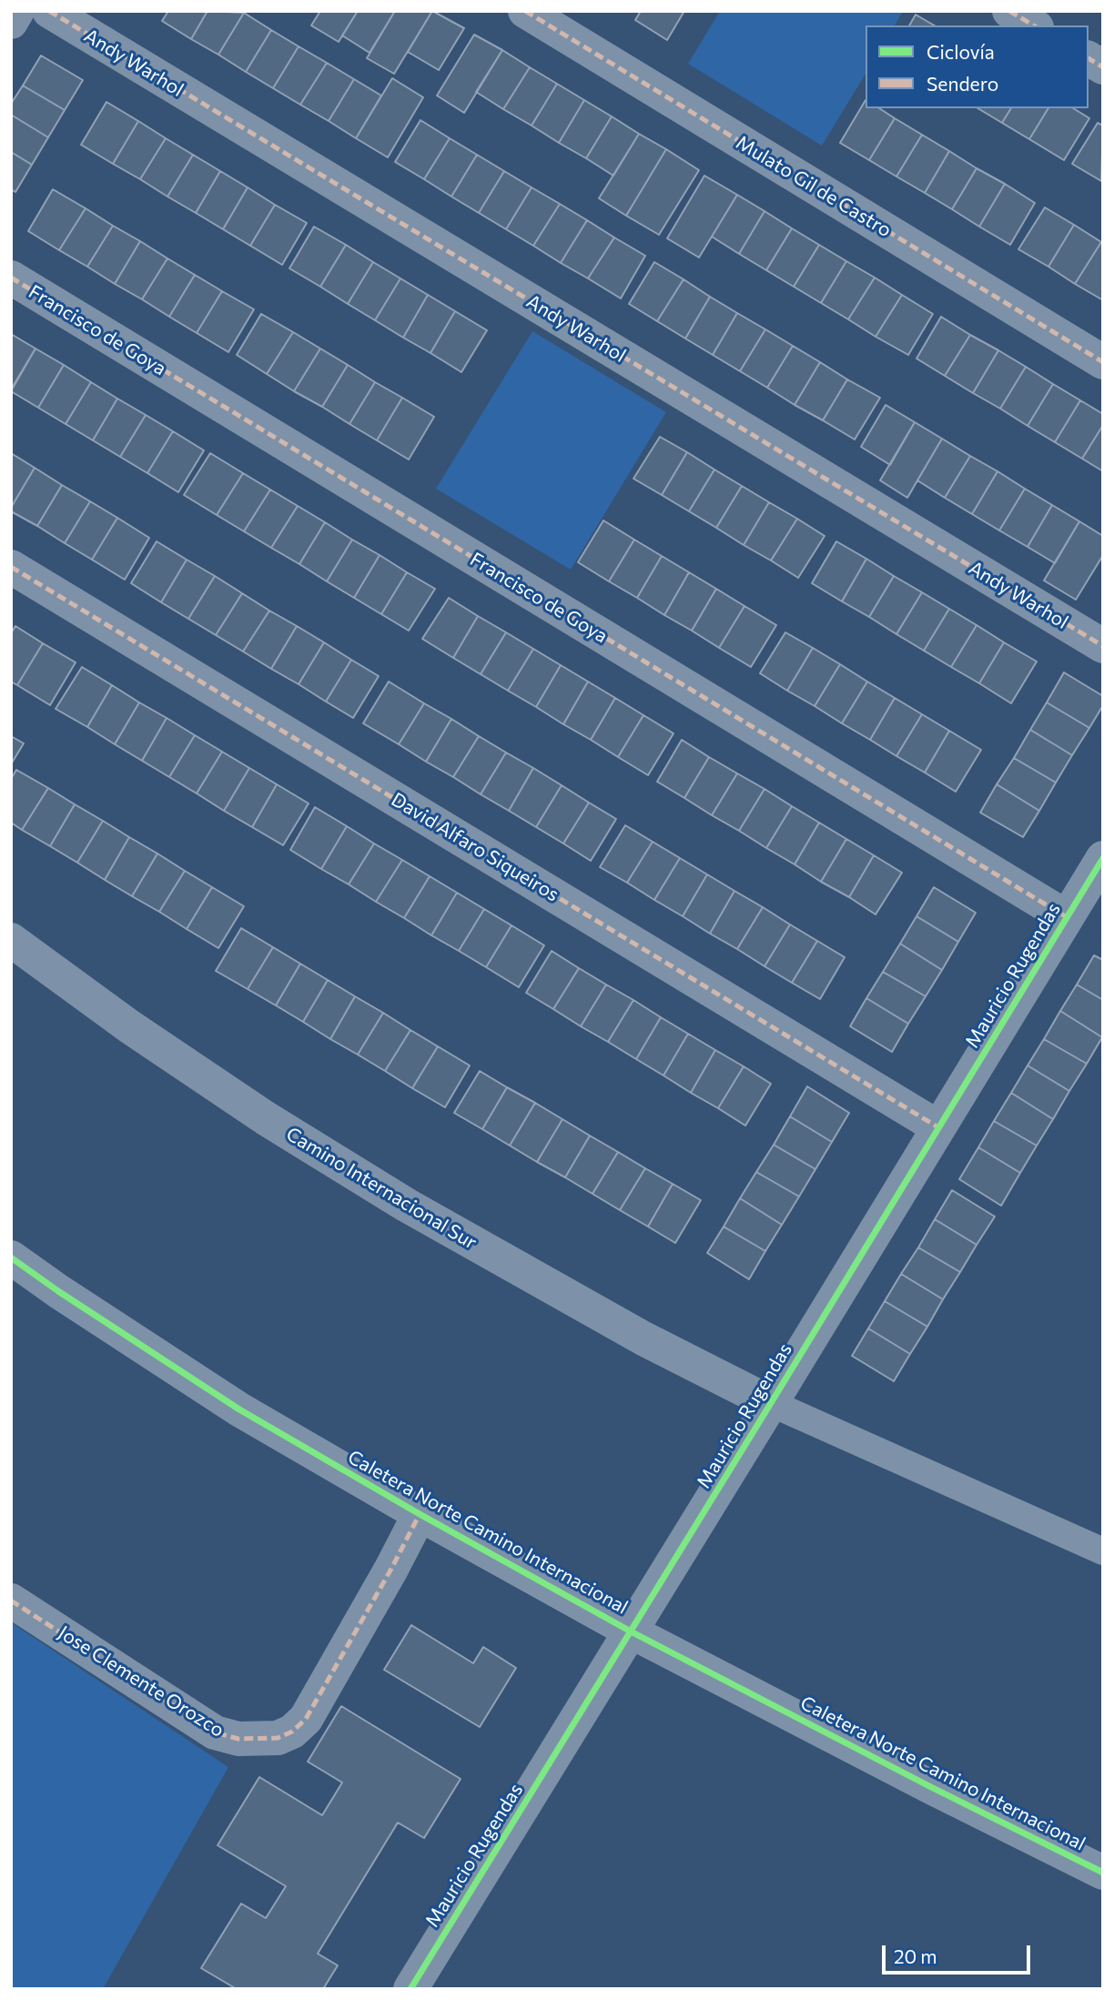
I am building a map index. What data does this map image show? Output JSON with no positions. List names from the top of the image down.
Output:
{
  "streets": {
    "street": [
      "Andy Warhol",
      "Mulato Gil de Castro",
      "Francisco de Goya",
      "David Alfaro Siqueiros",
      "Mauricio Rugendas",
      "Camino Internacional Sur",
      "Caletera Norte Camino Internacional",
      "Jose Clemente Orozco"
    ]
  },
  "crossings": [
    ["Francisco de Goya", "Mauricio Rugendas"],
    ["David Alfaro Siqueiros", "Mauricio Rugendas"],
    ["Mauricio Rugendas", "Camino Internacional Sur"],
    ["Mauricio Rugendas", "Caletera Norte Camino Internacional"],
    ["Caletera Norte Camino Internacional", "Jose Clemente Orozco"]
  ],
  "legend": ["Ciclovía", "Sendero"],
  "scale_bar": "20 m"
}
